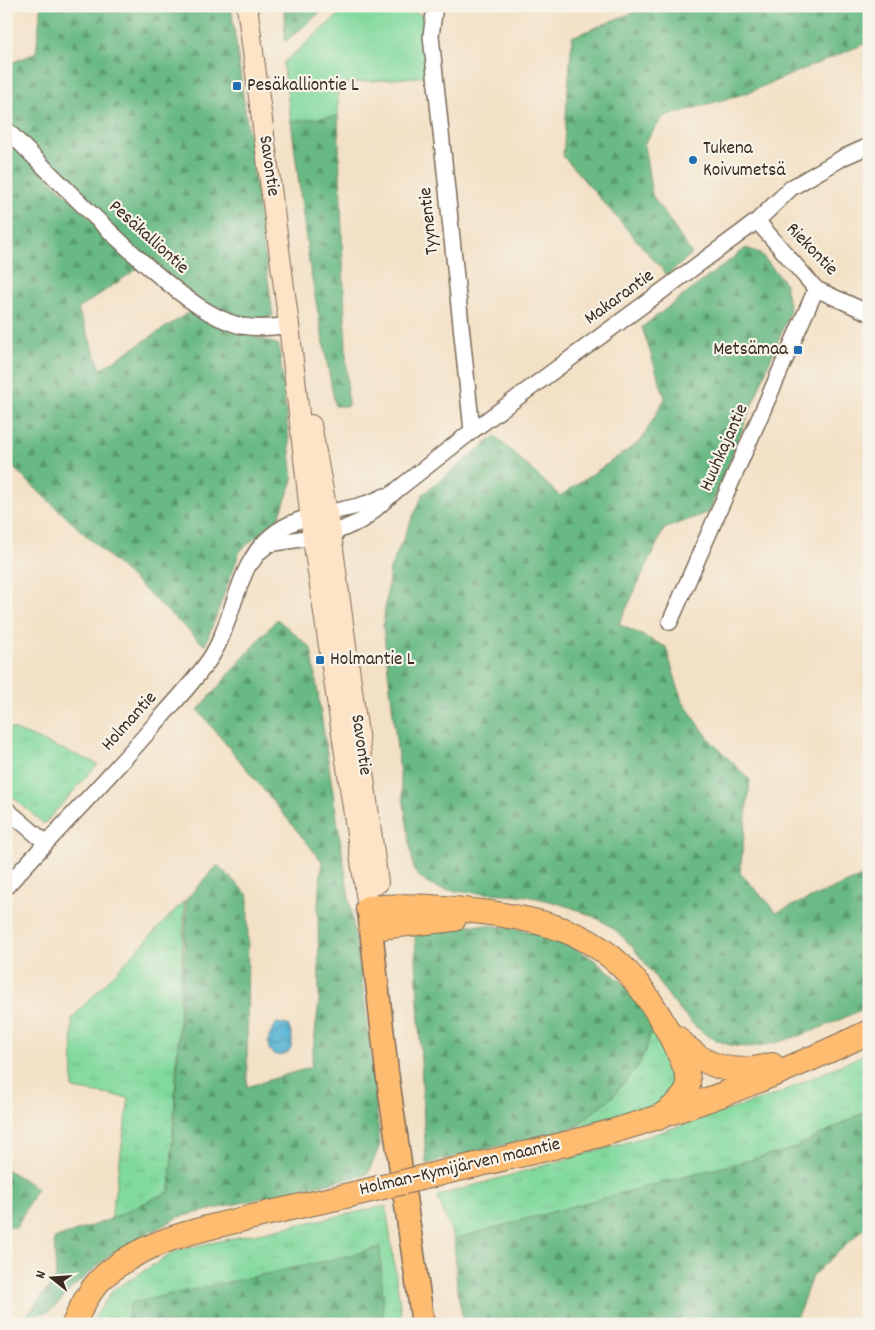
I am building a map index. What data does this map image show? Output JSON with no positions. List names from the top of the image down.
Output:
{
  "streets": {
    "highway": ["Holman–Kymijärven maantie"],
    "main road": ["Savontie"],
    "street": [
      "Tyynentie",
      "Pesäkalliontie",
      "Riekontie",
      "Makarantie",
      "Huuhkajantie",
      "Holmantie"
    ]
  },
  "crossings": [
    ["Savontie", "Pesäkalliontie"],
    ["Savontie", "Makarantie"],
    ["Savontie", "Holmantie"],
    ["Tyynentie", "Makarantie"],
    ["Riekontie", "Makarantie"],
    ["Riekontie", "Huuhkajantie"],
    ["Makarantie", "Holmantie"]
  ],
  "places": {
    "transit": ["Pesäkalliontie L", "Metsämaa", "Holmantie L"],
    "other": ["Tukena Koivumetsä"]
  },
  "north": "left"
}
